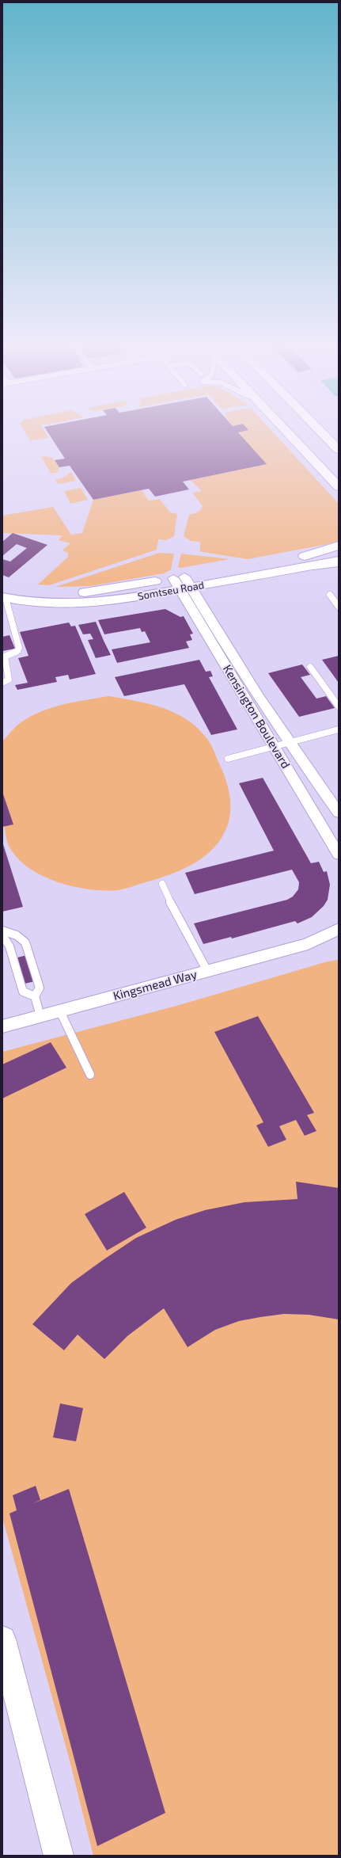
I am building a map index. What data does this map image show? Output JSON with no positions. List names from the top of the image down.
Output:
{
  "streets": {
    "main road": ["Somtseu Road"],
    "street": ["Kensington Boulevard", "Kingsmead Way"]
  },
  "crossings": [
    ["Somtseu Road", "Kensington Boulevard"]
  ]
}
